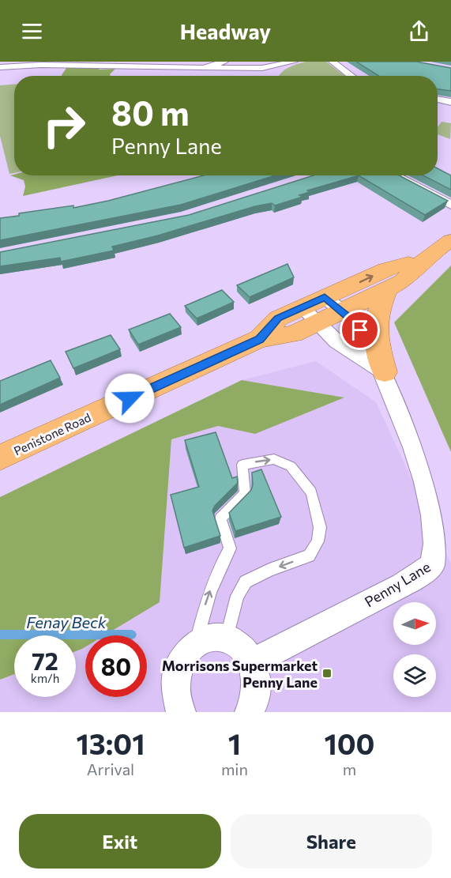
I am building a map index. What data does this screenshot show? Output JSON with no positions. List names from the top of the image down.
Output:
{
  "streets": {
    "highway": ["Penistone Road"],
    "street": ["Penny Lane"]
  },
  "crossings": [
    ["Penistone Road", "Penny Lane"]
  ],
  "water": ["Fenay Beck"],
  "places": {
    "transit": ["Morrisons Supermarket Penny Lane"]
  },
  "north": "right",
  "page": {
    "header": "Headway",
    "turn": ["80 m", "Penny Lane"],
    "speed": "72 km/h",
    "limit": "80",
    "eta": [
      "13:01",
      "Arrival",
      "1",
      "min",
      "100",
      "m"
    ],
    "buttons": ["Exit", "Share"]
  }
}
